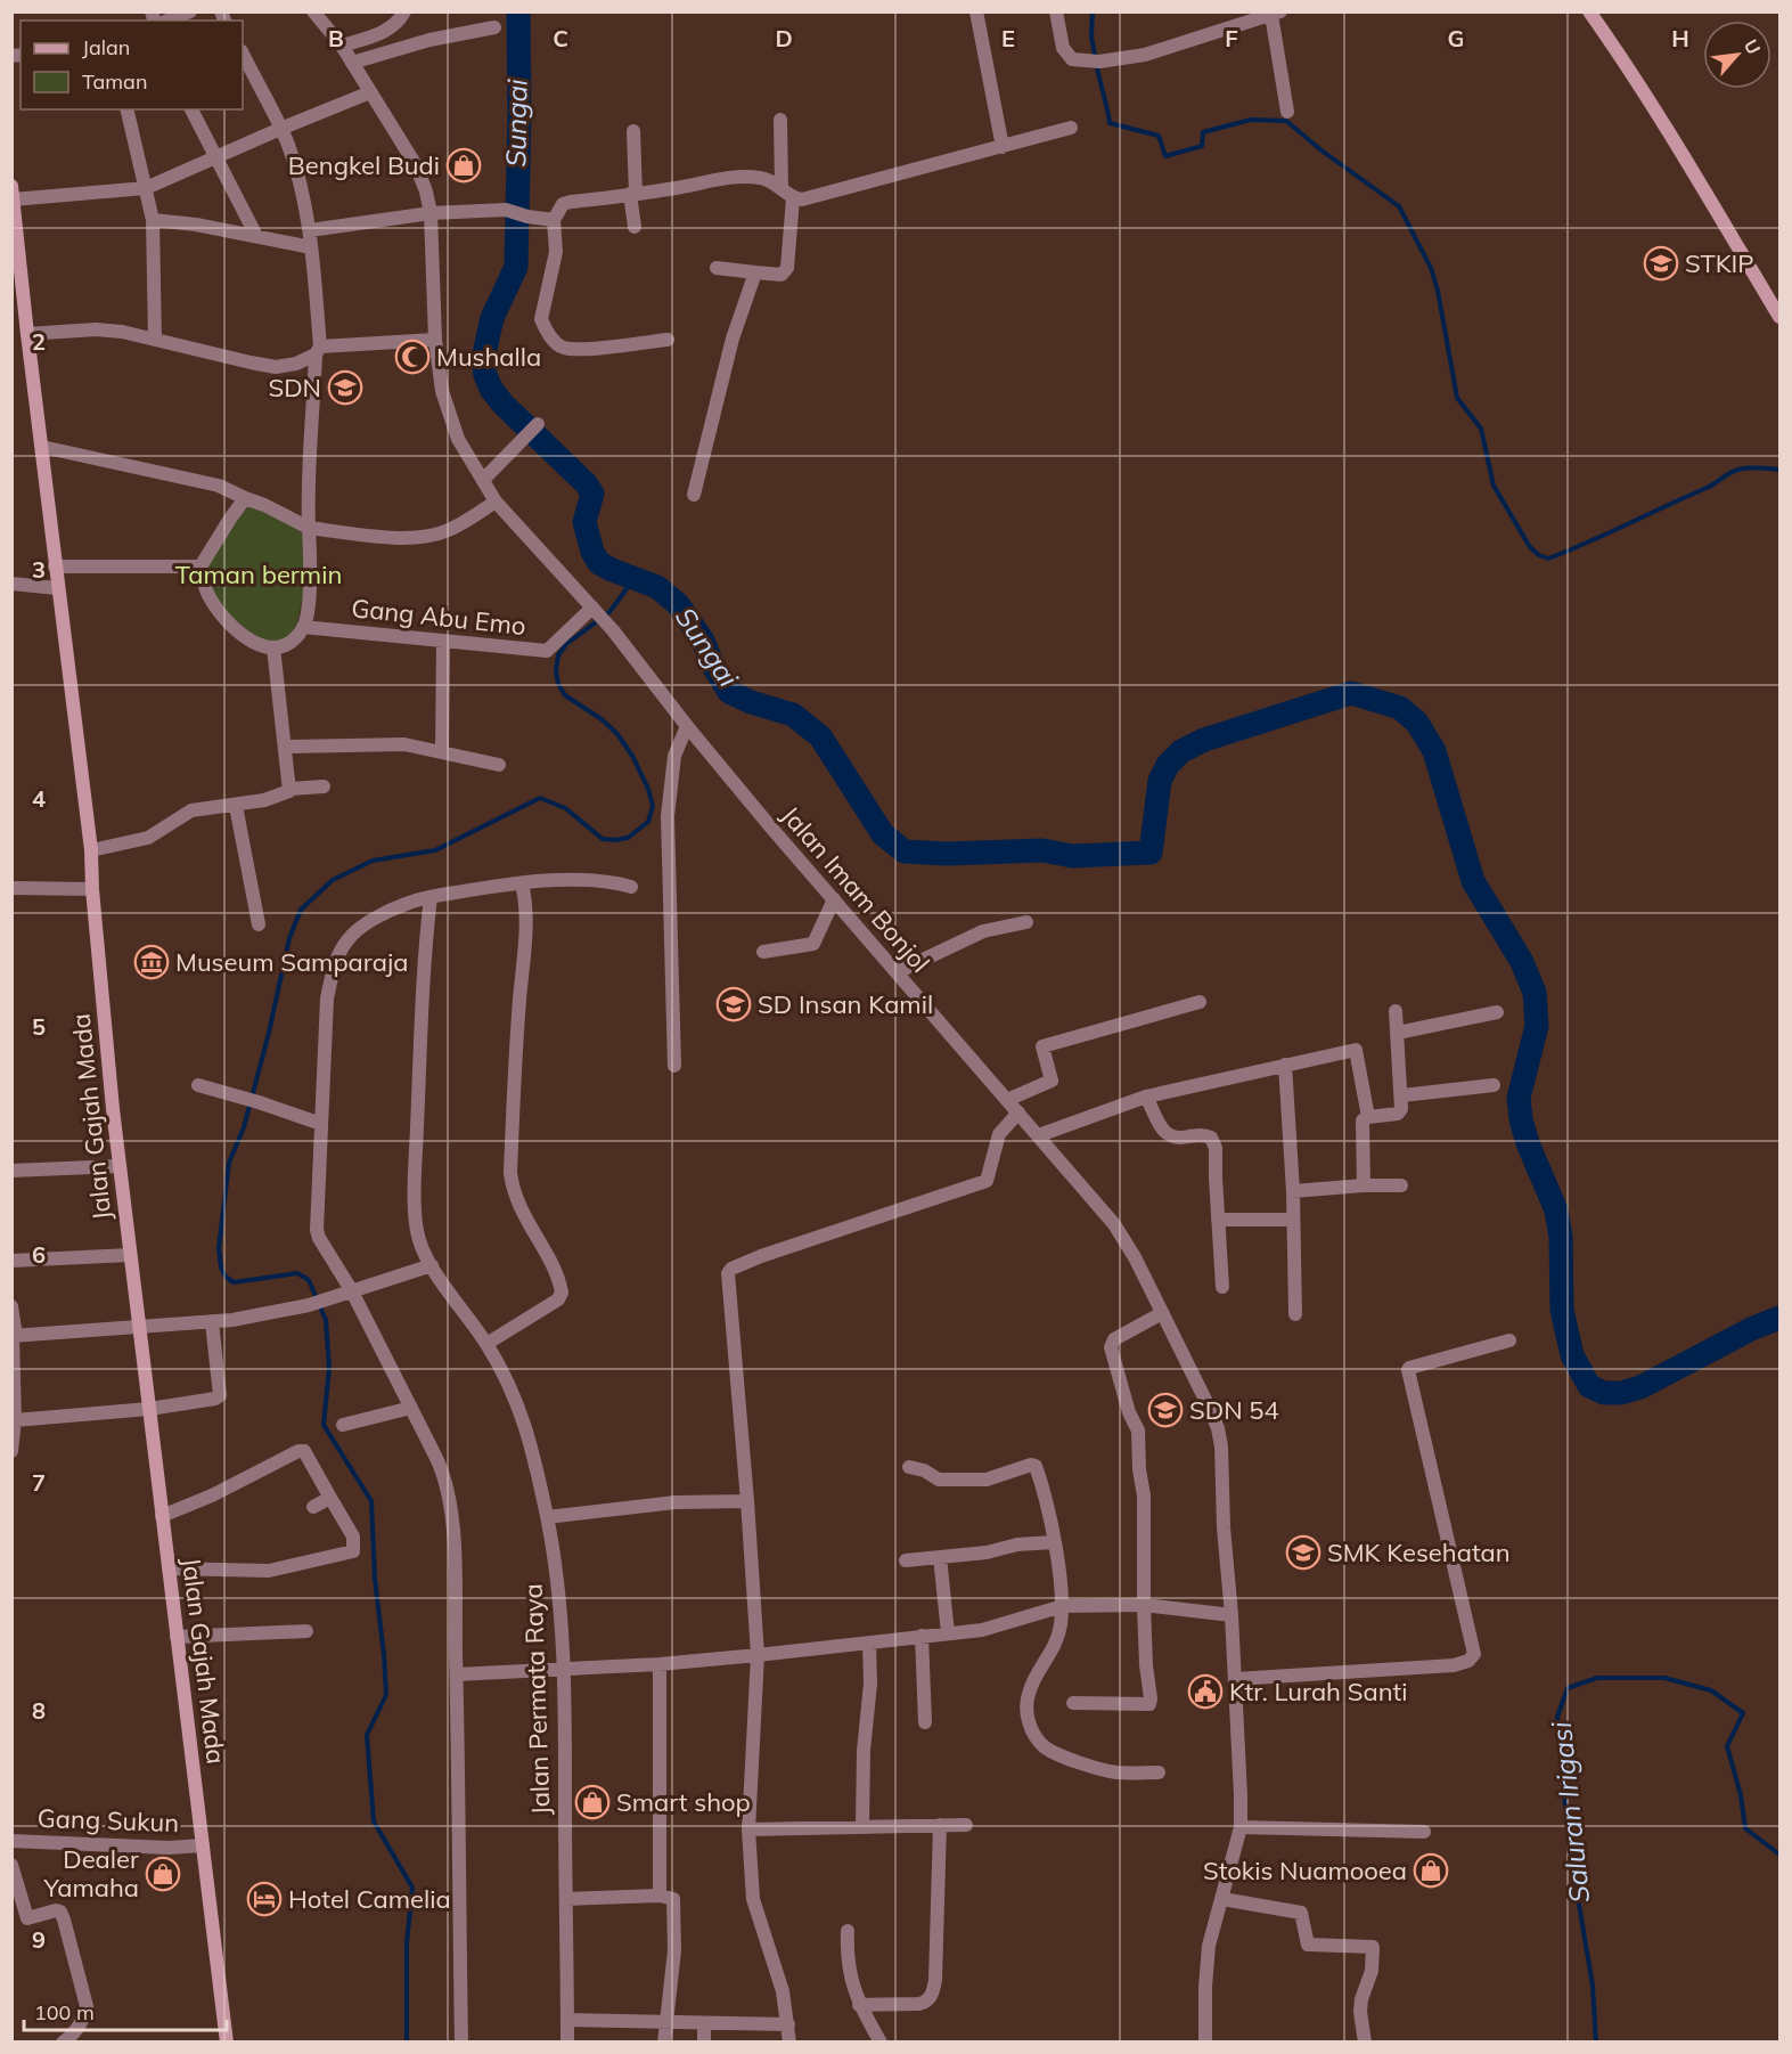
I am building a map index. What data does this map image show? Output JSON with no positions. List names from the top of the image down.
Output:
{
  "streets": {
    "main road": ["Jalan Gajah Mada"],
    "street": [
      "Gang Abu Emo",
      "Jalan Imam Bonjol",
      "Jalan Permata Raya",
      "Gang Sukun"
    ]
  },
  "crossings": [
    ["Gang Abu Emo", "Jalan Imam Bonjol"],
    ["Jalan Gajah Mada", "Gang Sukun"]
  ],
  "water": ["Sungai", "Saluran Irigasi"],
  "parks": ["Taman bermin"],
  "places": {
    "shop": [
      "Bengkel Budi",
      "Smart shop",
      "Stokis Nuamooea",
      "Dealer Yamaha"
    ],
    "school or university": [
      "STKIP",
      "SDN",
      "SD Insan Kamil",
      "SDN 54",
      "SMK Kesehatan"
    ],
    "mosque": ["Mushalla"],
    "museum": ["Museum Samparaja"],
    "public building": ["Ktr. Lurah Santi"],
    "hotel": ["Hotel Camelia"]
  },
  "legend": ["Jalan", "Taman"],
  "scale_bar": "100 m",
  "north": "top right",
  "grid": {
    "columns": [
      "B",
      "C",
      "D",
      "E",
      "F",
      "G",
      "H"
    ],
    "rows": [
      "2",
      "3",
      "4",
      "5",
      "6",
      "7",
      "8",
      "9"
    ]
  }
}
